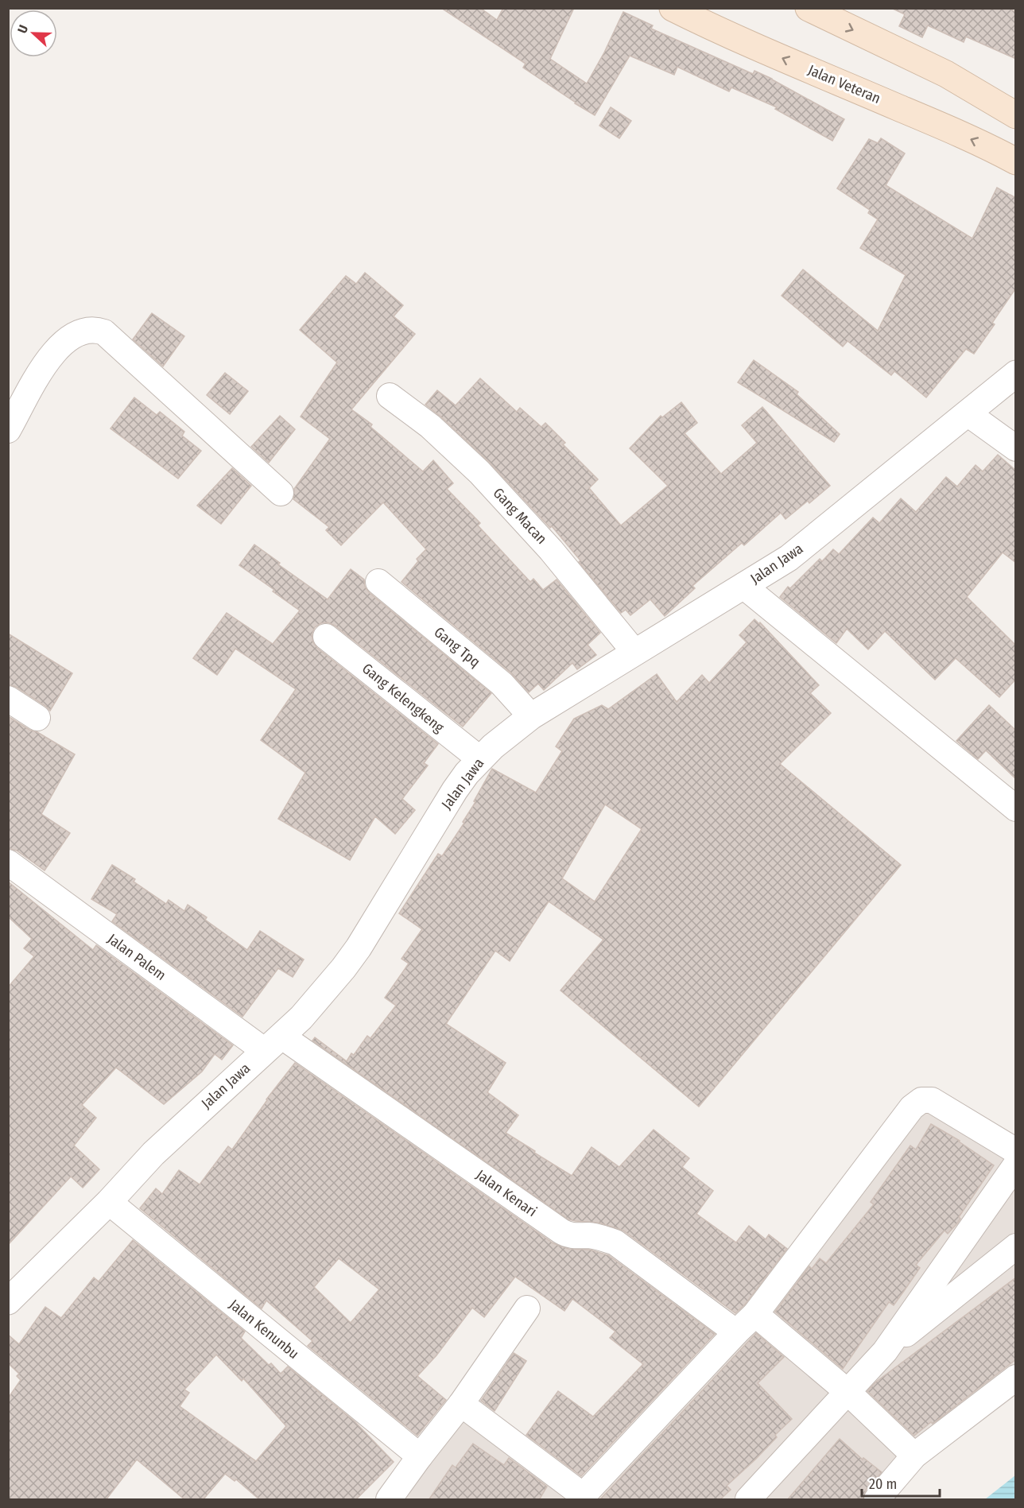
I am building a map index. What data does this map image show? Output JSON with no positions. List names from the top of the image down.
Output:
{
  "streets": {
    "main road": ["Jalan Veteran"],
    "street": [
      "Gang Macan",
      "Jalan Jawa",
      "Gang Tpq",
      "Gang Kelengkeng",
      "Jalan Palem",
      "Jalan Kenari",
      "Jalan Kenunbu"
    ]
  },
  "crossings": [
    ["Gang Macan", "Jalan Jawa"],
    ["Jalan Jawa", "Gang Tpq"],
    ["Jalan Jawa", "Gang Kelengkeng"],
    ["Jalan Jawa", "Jalan Palem"],
    ["Jalan Jawa", "Jalan Kenari"],
    ["Jalan Jawa", "Jalan Kenunbu"],
    ["Jalan Palem", "Jalan Kenari"]
  ],
  "scale_bar": "20 m",
  "north": "left"
}
